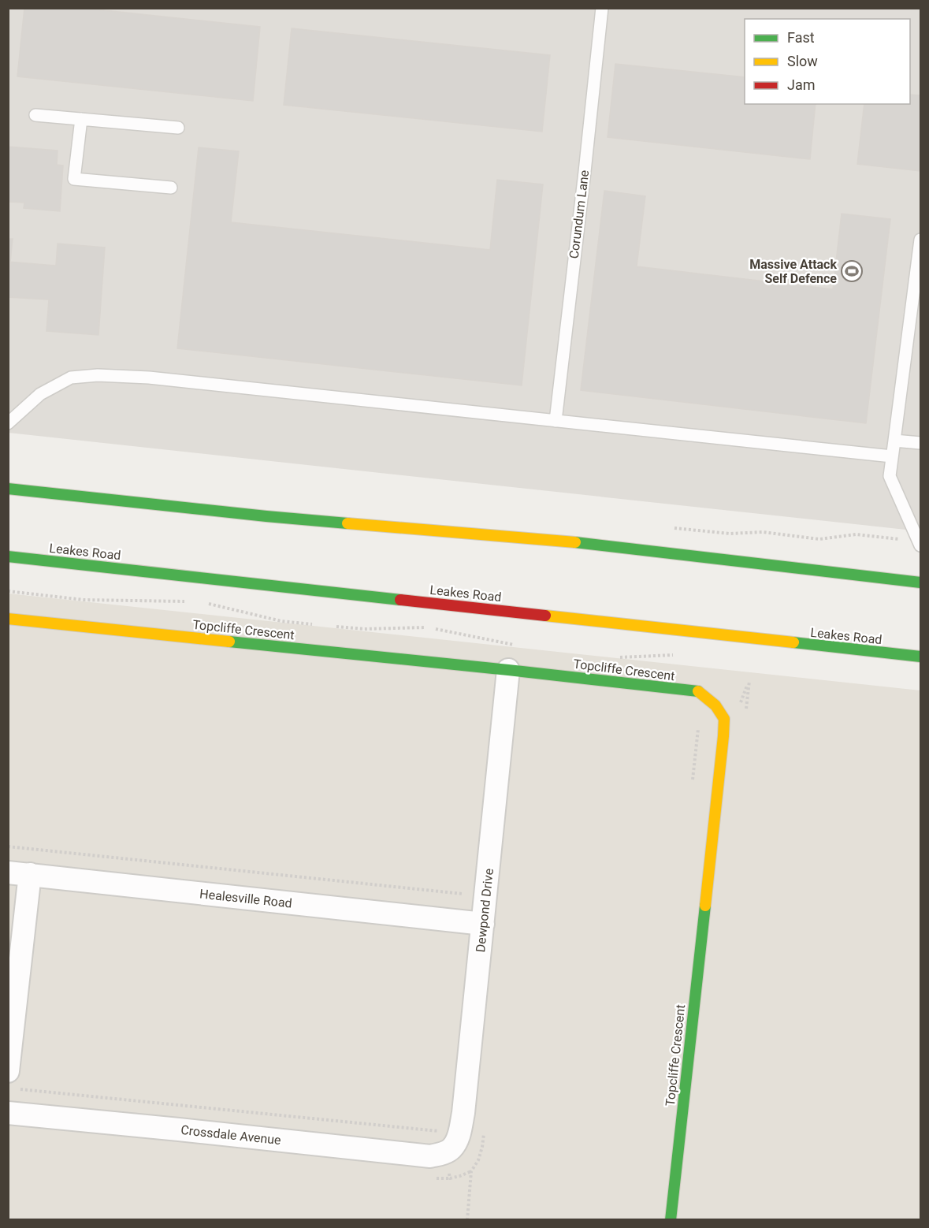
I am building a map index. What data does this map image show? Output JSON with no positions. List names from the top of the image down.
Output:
{
  "streets": {
    "main road": ["Leakes Road", "Topcliffe Crescent"],
    "street": ["Healesville Road", "Dewpond Drive", "Crossdale Avenue"],
    "lane": ["Corundum Lane"]
  },
  "crossings": [
    ["Topcliffe Crescent", "Dewpond Drive"],
    ["Healesville Road", "Dewpond Drive"],
    ["Dewpond Drive", "Crossdale Avenue"]
  ],
  "places": {
    "sports": ["Massive Attack Self Defence"]
  },
  "legend": ["Fast", "Slow", "Jam"]
}
